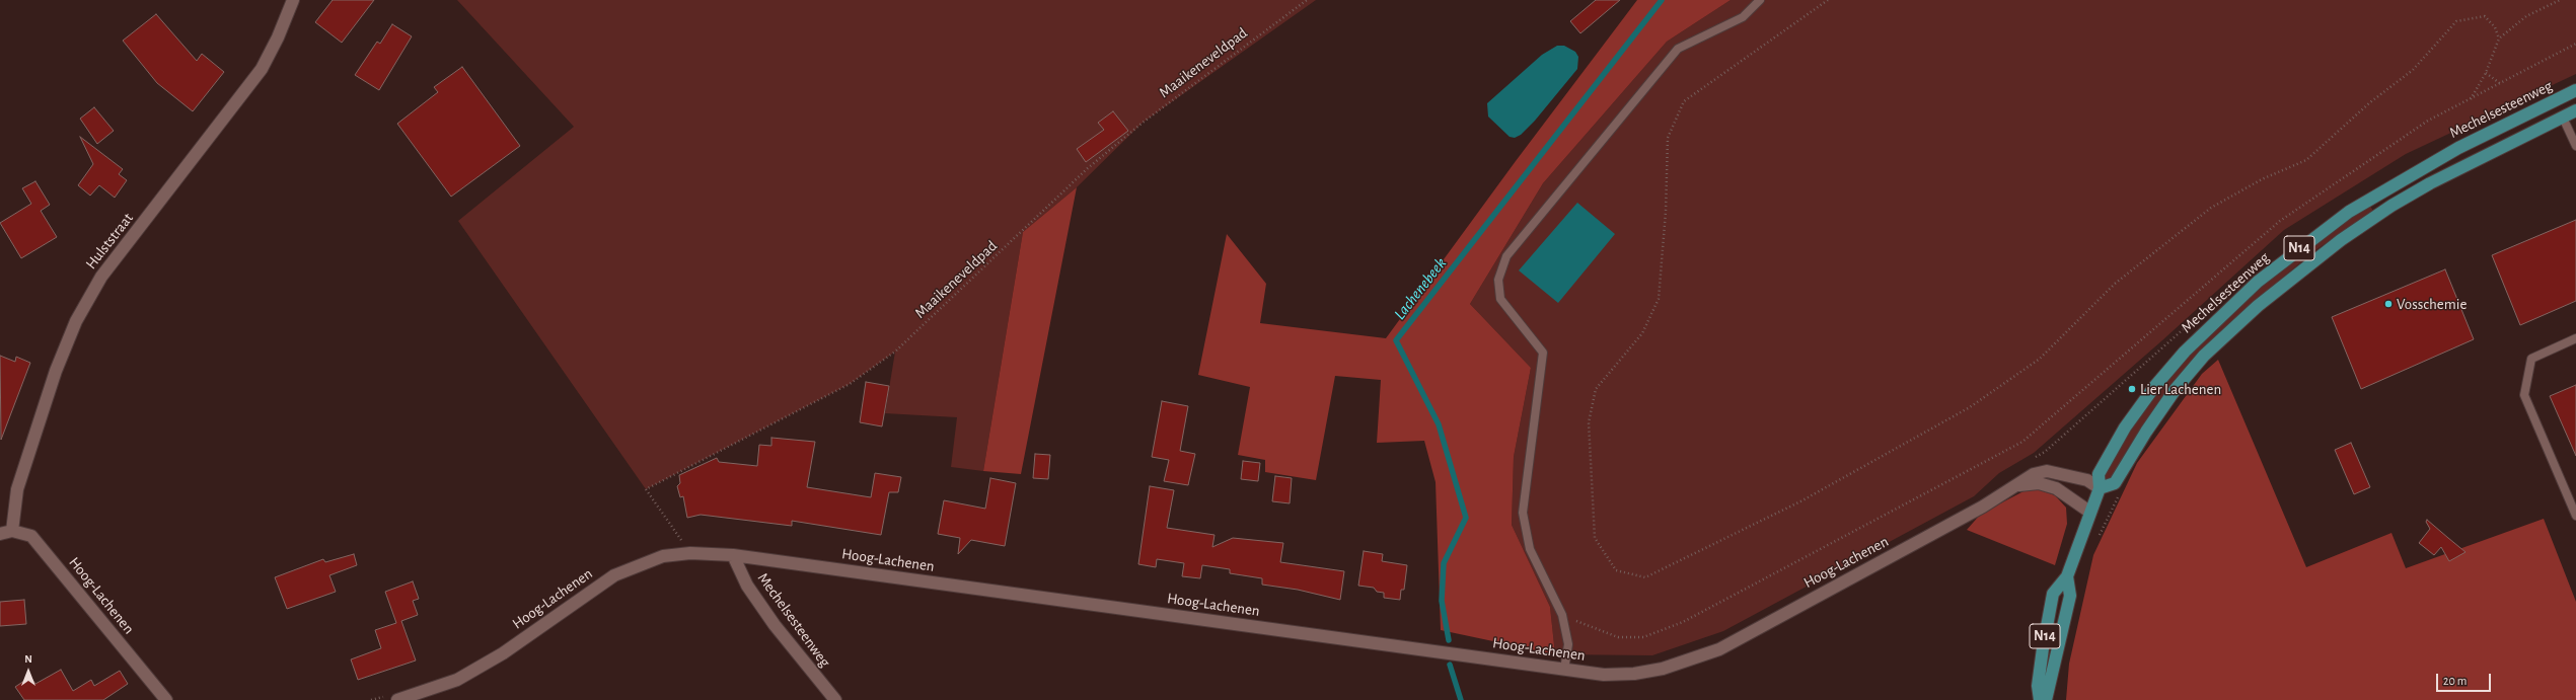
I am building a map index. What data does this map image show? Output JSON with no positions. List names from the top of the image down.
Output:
{
  "streets": {
    "main road": ["Mechelsesteenweg", "N14"],
    "street": ["Hulststraat", "Hoog-Lachenen"],
    "path": ["Maaikeneveldpad"]
  },
  "crossings": [
    ["Mechelsesteenweg", "Hoog-Lachenen"],
    ["Hulststraat", "Hoog-Lachenen"]
  ],
  "water": ["Lachenebeek"],
  "places": ["Vosschemie", "Lier Lachenen"],
  "scale_bar": "20 m",
  "north": "top"
}
